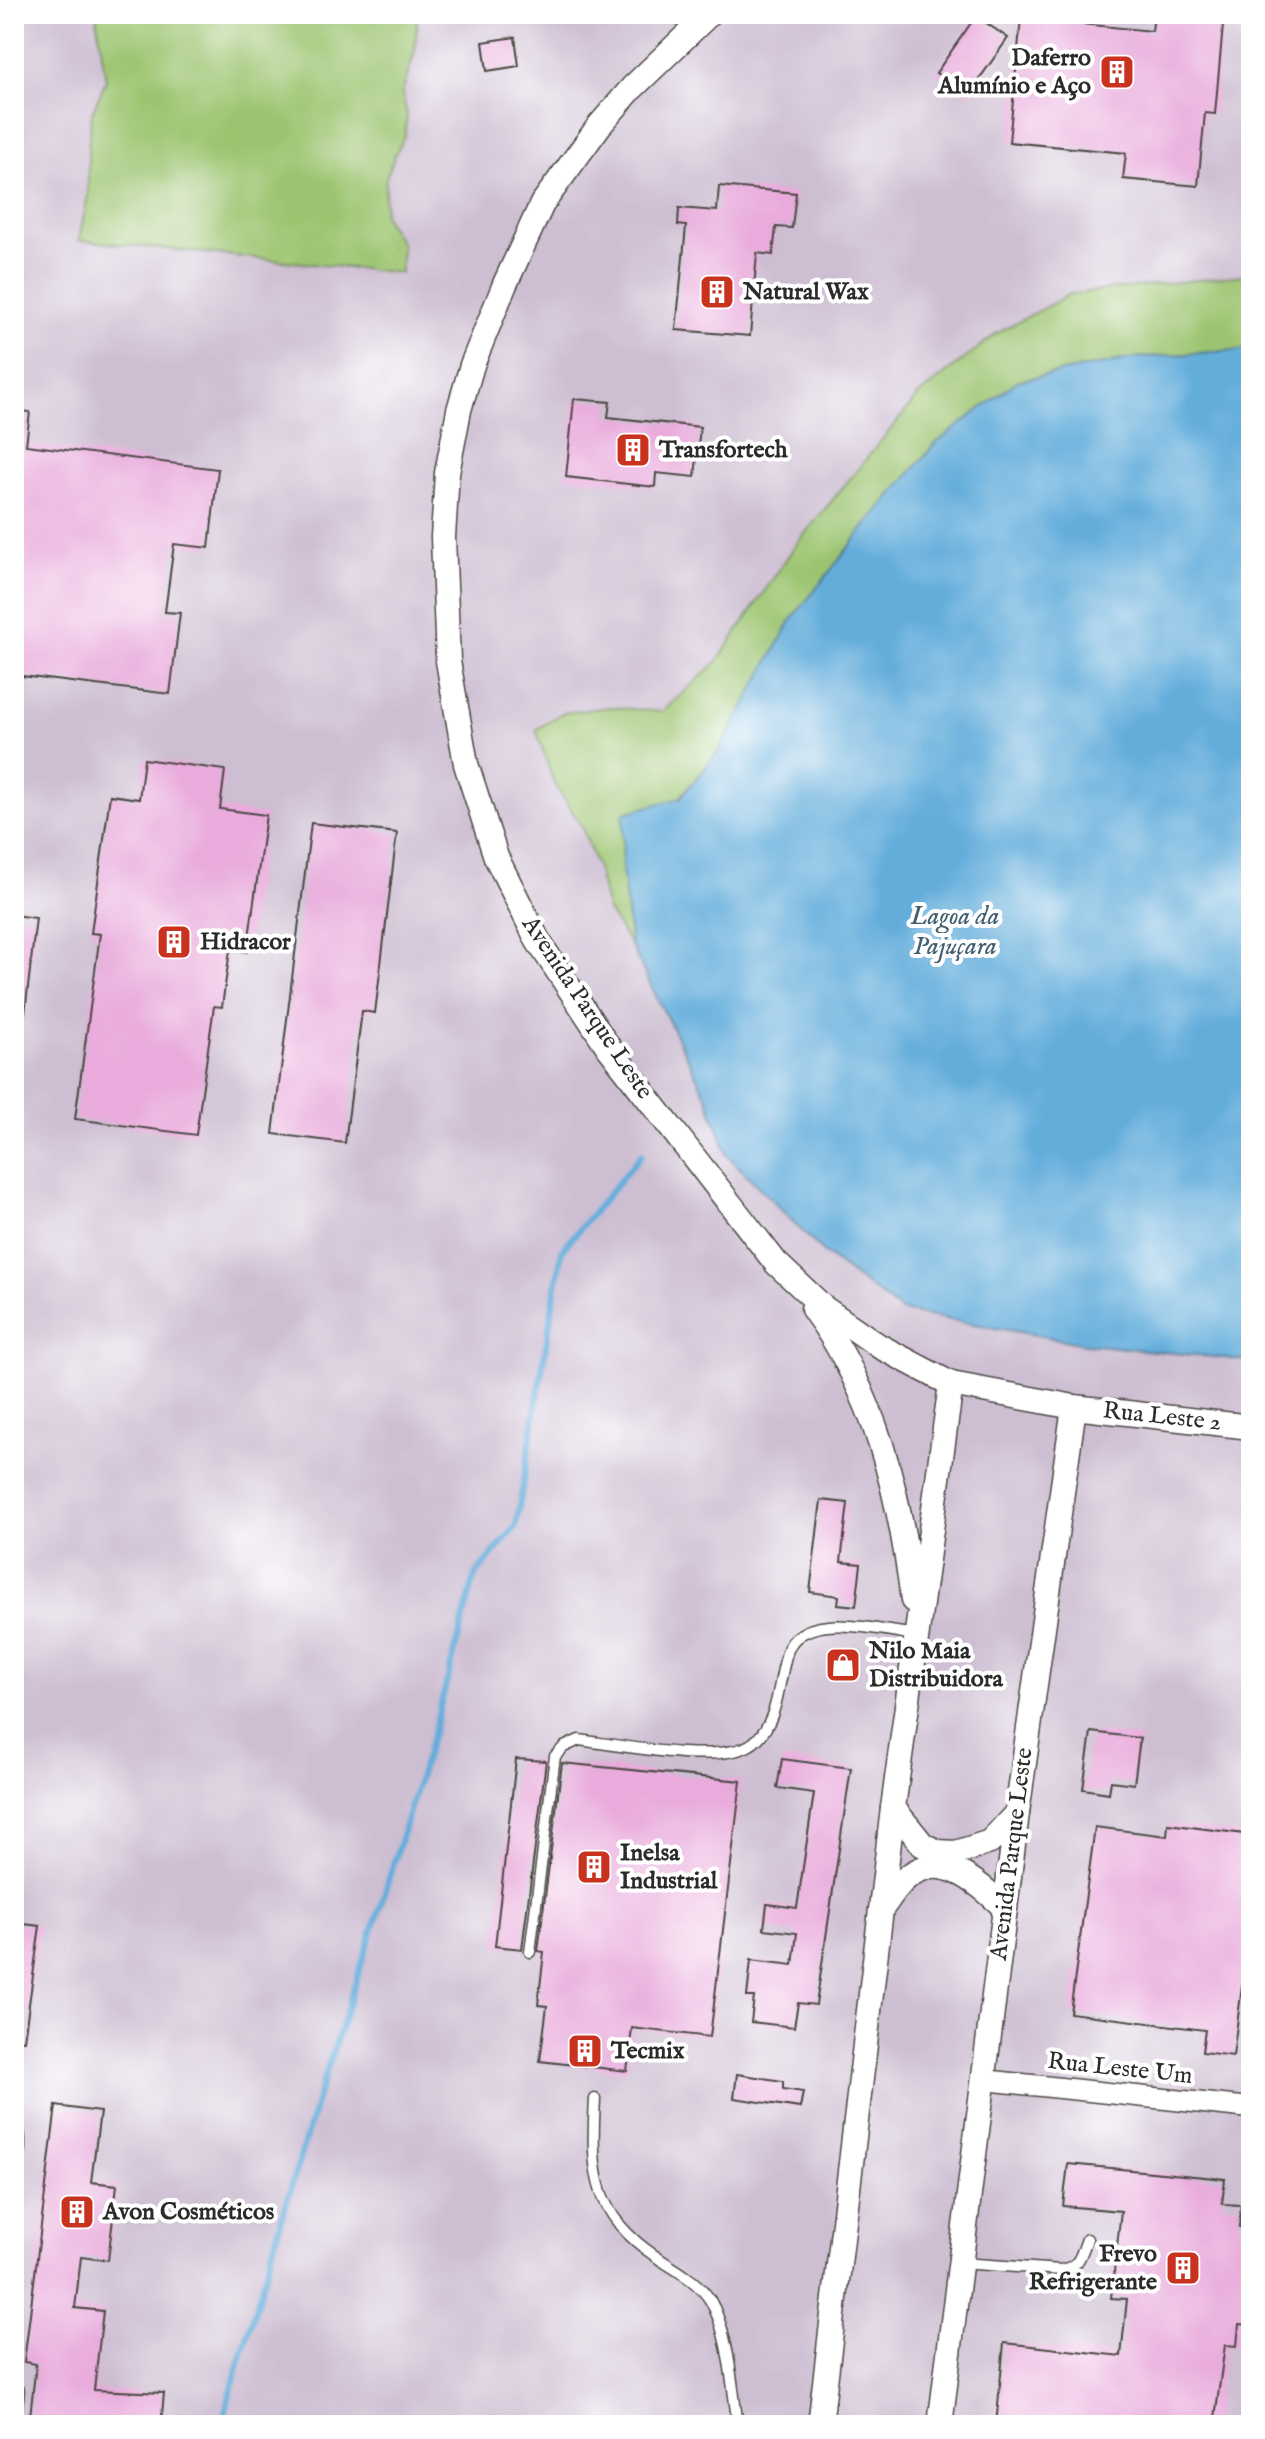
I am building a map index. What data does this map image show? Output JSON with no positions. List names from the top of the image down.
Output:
{
  "streets": {
    "street": ["Avenida Parque Leste", "Rua Leste 2", "Rua Leste Um"]
  },
  "crossings": [
    ["Avenida Parque Leste", "Rua Leste 2"],
    ["Avenida Parque Leste", "Rua Leste Um"]
  ],
  "water": ["Lagoa da Pajuçara"],
  "places": {
    "building": [
      "Daferro Alumínio e Aço",
      "Natural Wax",
      "Transfortech",
      "Hidracor",
      "Inelsa Industrial",
      "Tecmix",
      "Avon Cosméticos",
      "Frevo Refrigerante"
    ],
    "shop": ["Nilo Maia Distribuidora"]
  }
}
